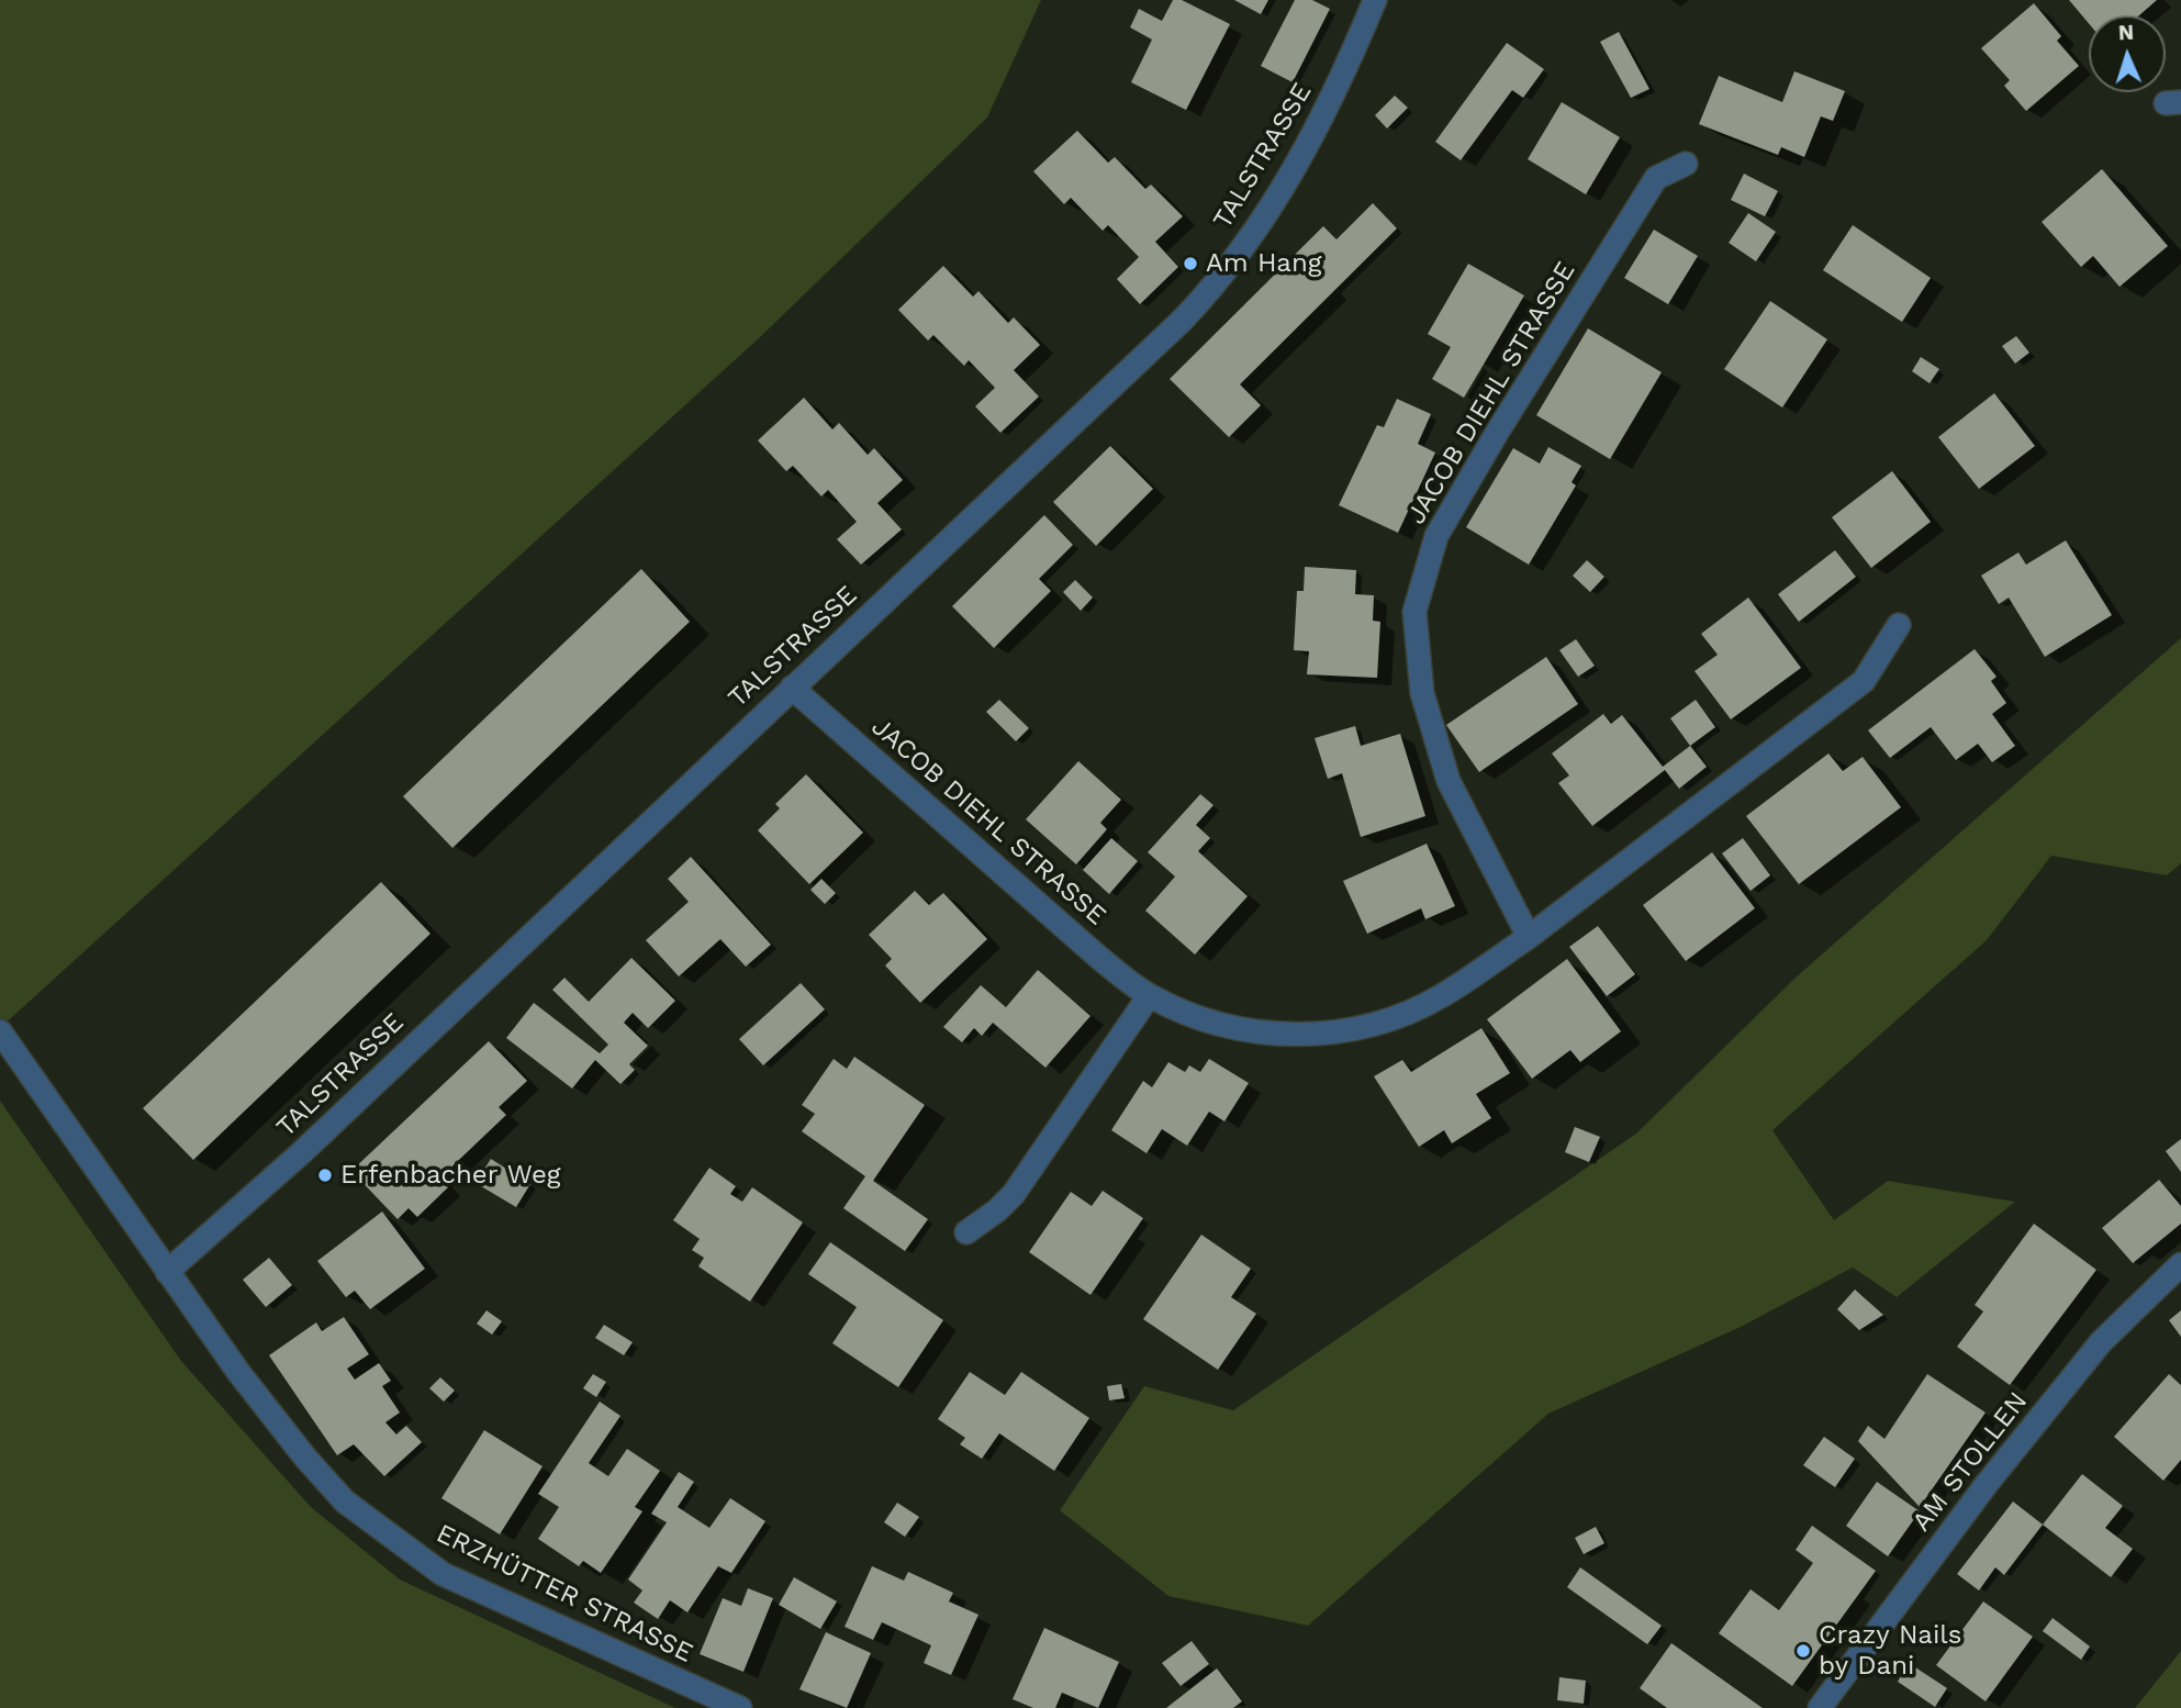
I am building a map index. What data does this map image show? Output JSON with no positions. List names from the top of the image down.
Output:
{
  "streets": {
    "street": [
      "TALSTRASSE",
      "JACOB DIEHL STRASSE",
      "AM STOLLEN",
      "ERZHÜTTER STRASSE"
    ]
  },
  "crossings": [
    ["TALSTRASSE", "JACOB DIEHL STRASSE"],
    ["TALSTRASSE", "ERZHÜTTER STRASSE"]
  ],
  "places": ["Am Hang", "Erfenbacher Weg", "Crazy Nails by Dani"],
  "north": "top"
}
